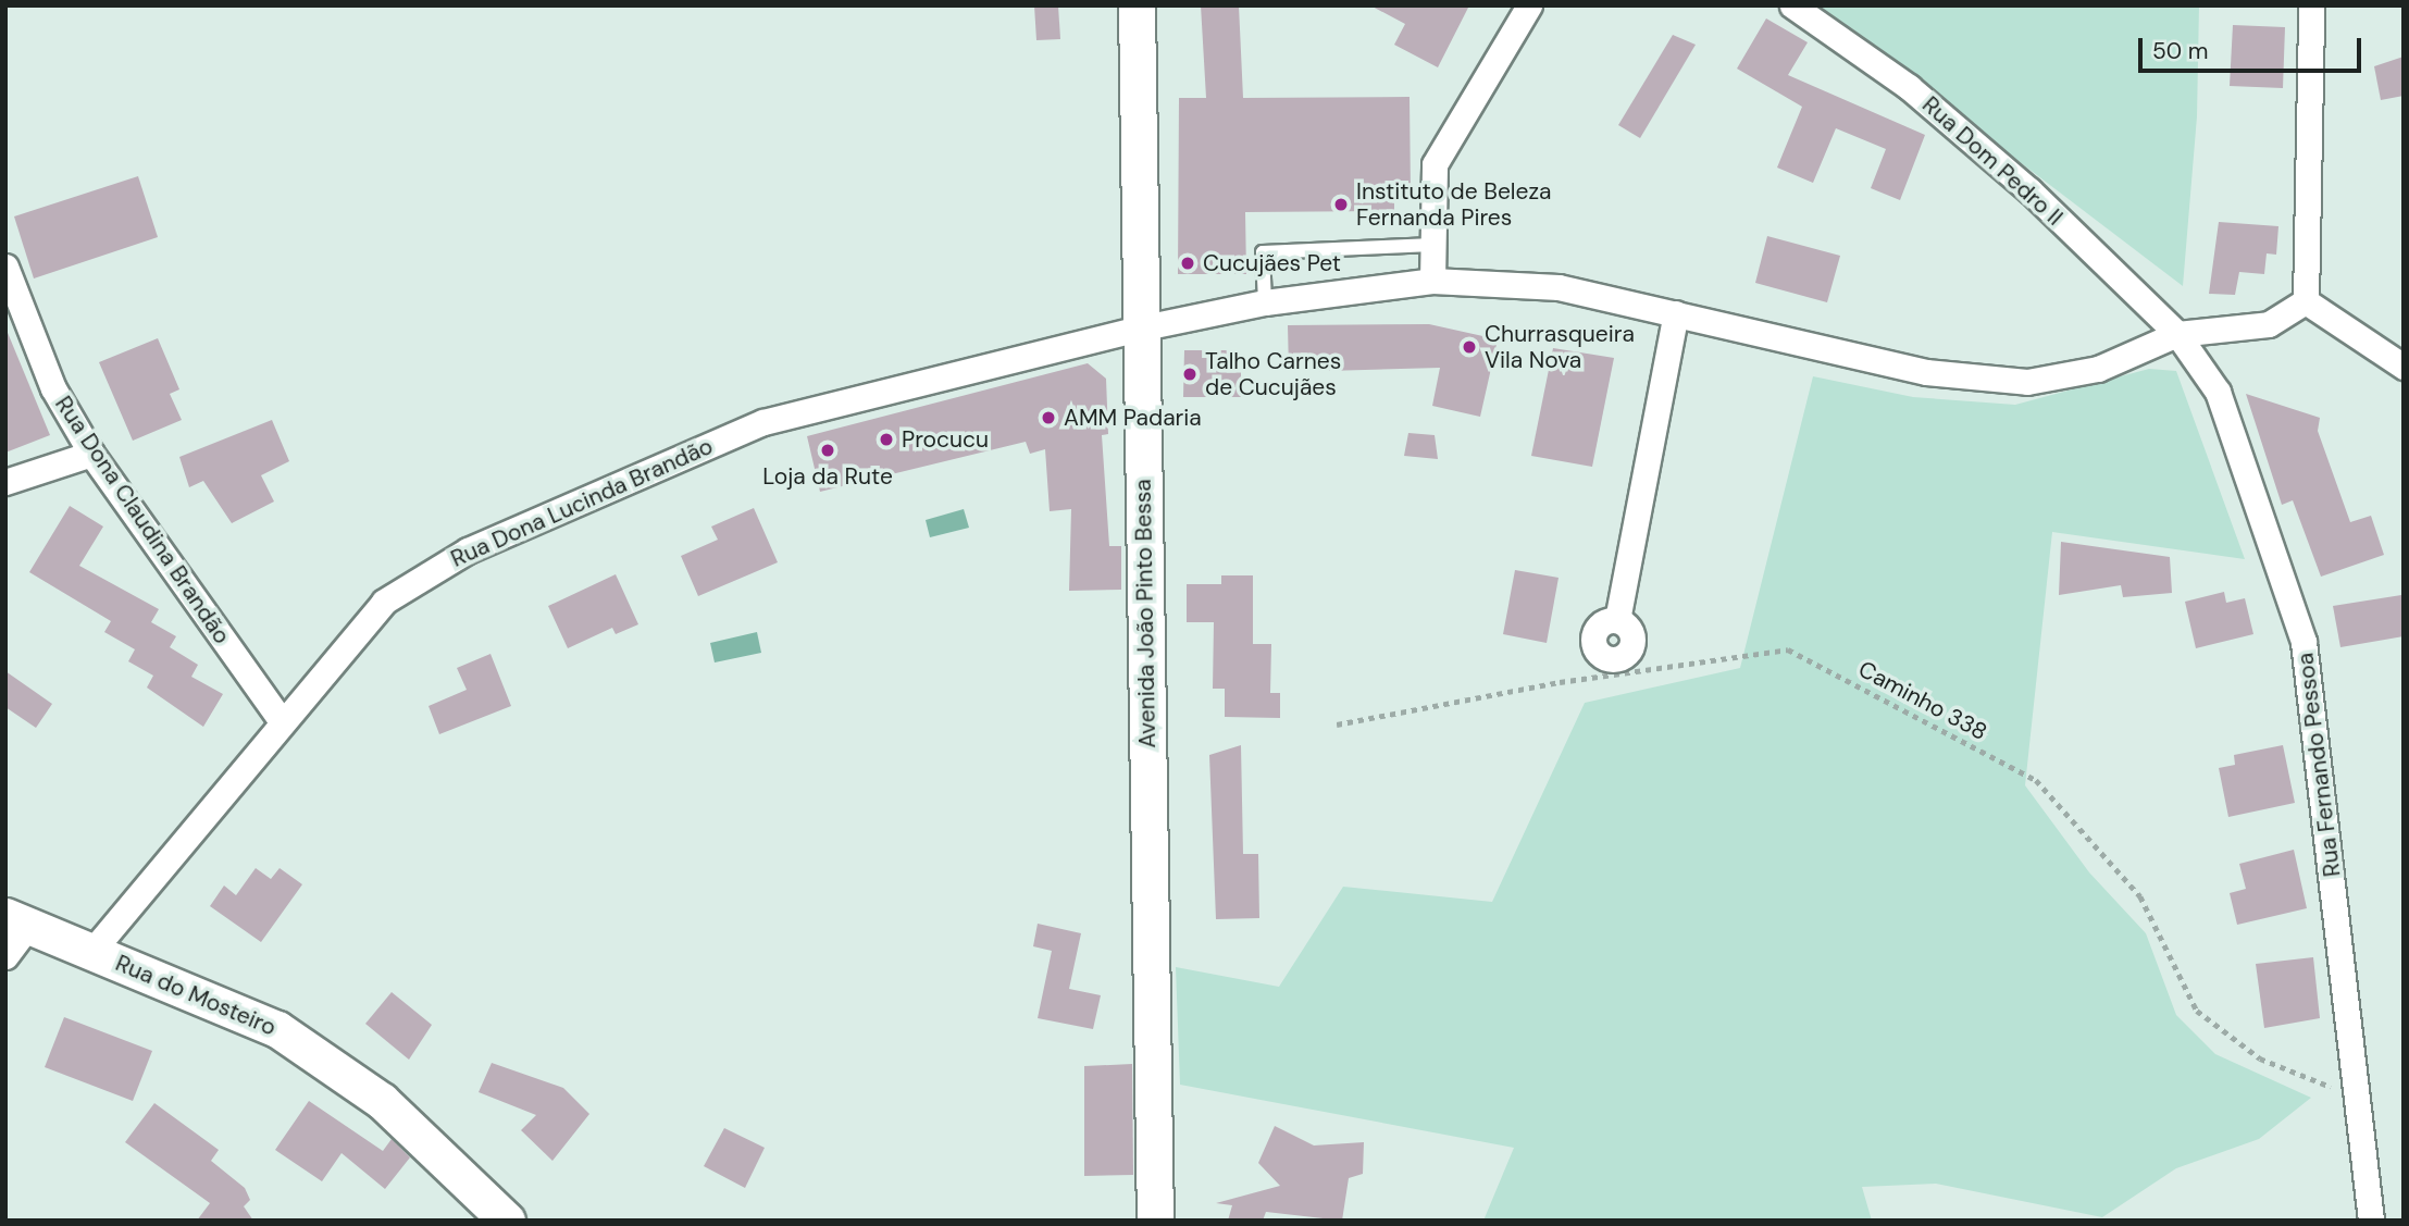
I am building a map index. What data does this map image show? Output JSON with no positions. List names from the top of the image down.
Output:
{
  "streets": {
    "main road": ["Avenida João Pinto Bessa", "Rua do Mosteiro"],
    "street": [
      "Rua Dom Pedro II",
      "Rua Dona Lucinda Brandão",
      "Rua Dona Claudina Brandão",
      "Rua Fernando Pessoa"
    ],
    "path": ["Caminho 338"]
  },
  "crossings": [
    ["Rua Dom Pedro II", "Rua Dona Lucinda Brandão"],
    ["Rua Dom Pedro II", "Rua Fernando Pessoa"],
    ["Rua Dona Lucinda Brandão", "Rua Dona Claudina Brandão"],
    ["Rua Dona Lucinda Brandão", "Avenida João Pinto Bessa"],
    ["Rua Dona Lucinda Brandão", "Rua Fernando Pessoa"],
    ["Rua Dona Lucinda Brandão", "Rua do Mosteiro"],
    ["Caminho 338", "Rua Fernando Pessoa"]
  ],
  "places": [
    "Instituto de Beleza Fernanda Pires",
    "Cucujães Pet",
    "Churrasqueira Vila Nova",
    "Talho Carnes de Cucujães",
    "AMM Padaria",
    "Procucu",
    "Loja da Rute"
  ],
  "scale_bar": "50 m"
}
